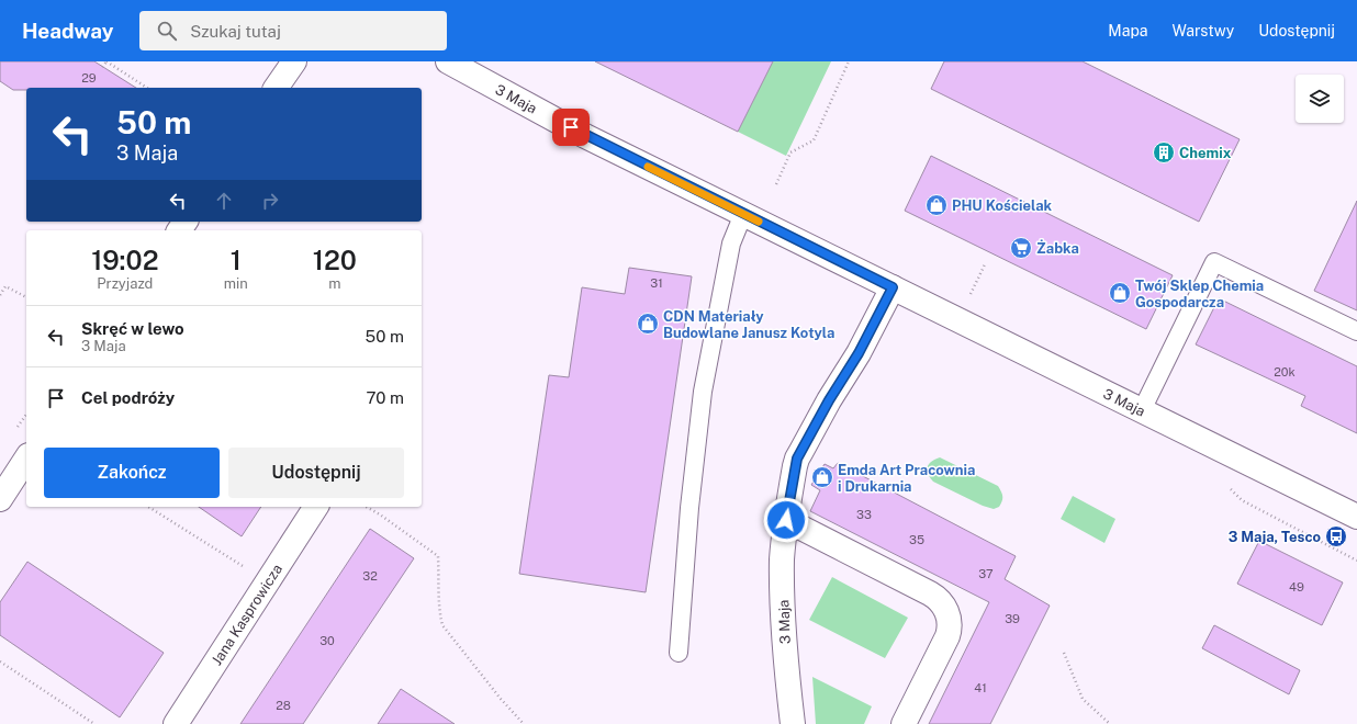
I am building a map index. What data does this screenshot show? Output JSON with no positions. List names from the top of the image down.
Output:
{
  "streets": {
    "street": ["3 Maja", "Jana Kasprowicza"]
  },
  "places": {
    "building": ["Chemix"],
    "shop": [
      "PHU Kościelak",
      "Twój Sklep Chemia Gospodarcza",
      "CDN Materiały Budowlane Janusz Kotyla",
      "Emda Art Pracownia i Drukarnia"
    ],
    "supermarket": ["Żabka"],
    "bus stop": ["3 Maja, Tesco"]
  },
  "house_numbers": [
    "29",
    "31",
    "20k",
    "33",
    "35",
    "37",
    "32",
    "49",
    "39",
    "30",
    "41",
    "28"
  ],
  "page": {
    "header": "Headway",
    "search": "Szukaj tutaj",
    "nav": ["Mapa", "Warstwy", "Udostępnij"],
    "turn": ["50 m", "3 Maja"],
    "eta": [
      "19:02",
      "Przyjazd",
      "1",
      "min",
      "120",
      "m"
    ],
    "list": [
      {
        "name": "Skręć w lewo",
        "note": "3 Maja",
        "value": "50 m"
      },
      {
        "name": "Cel podróży",
        "value": "70 m"
      }
    ],
    "buttons": ["Zakończ", "Udostępnij"]
  }
}
